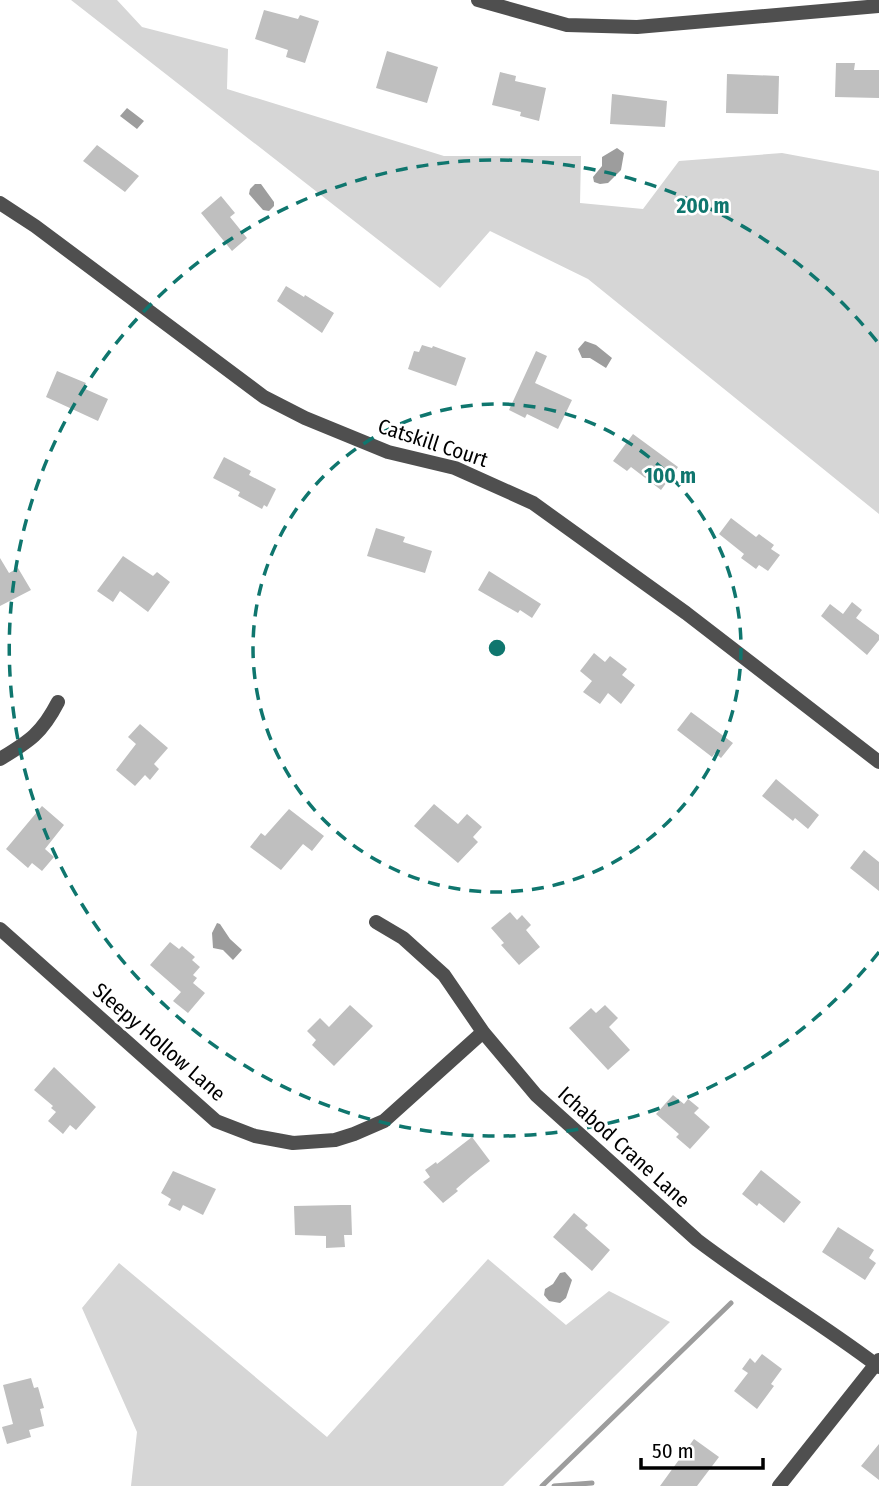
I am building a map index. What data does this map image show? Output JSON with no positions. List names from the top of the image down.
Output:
{
  "streets": {
    "street": ["Catskill Court", "Sleepy Hollow Lane", "Ichabod Crane Lane"]
  },
  "crossings": [
    ["Sleepy Hollow Lane", "Ichabod Crane Lane"]
  ],
  "scale_bar": "50 m",
  "rings": ["200 m", "100 m"]
}
